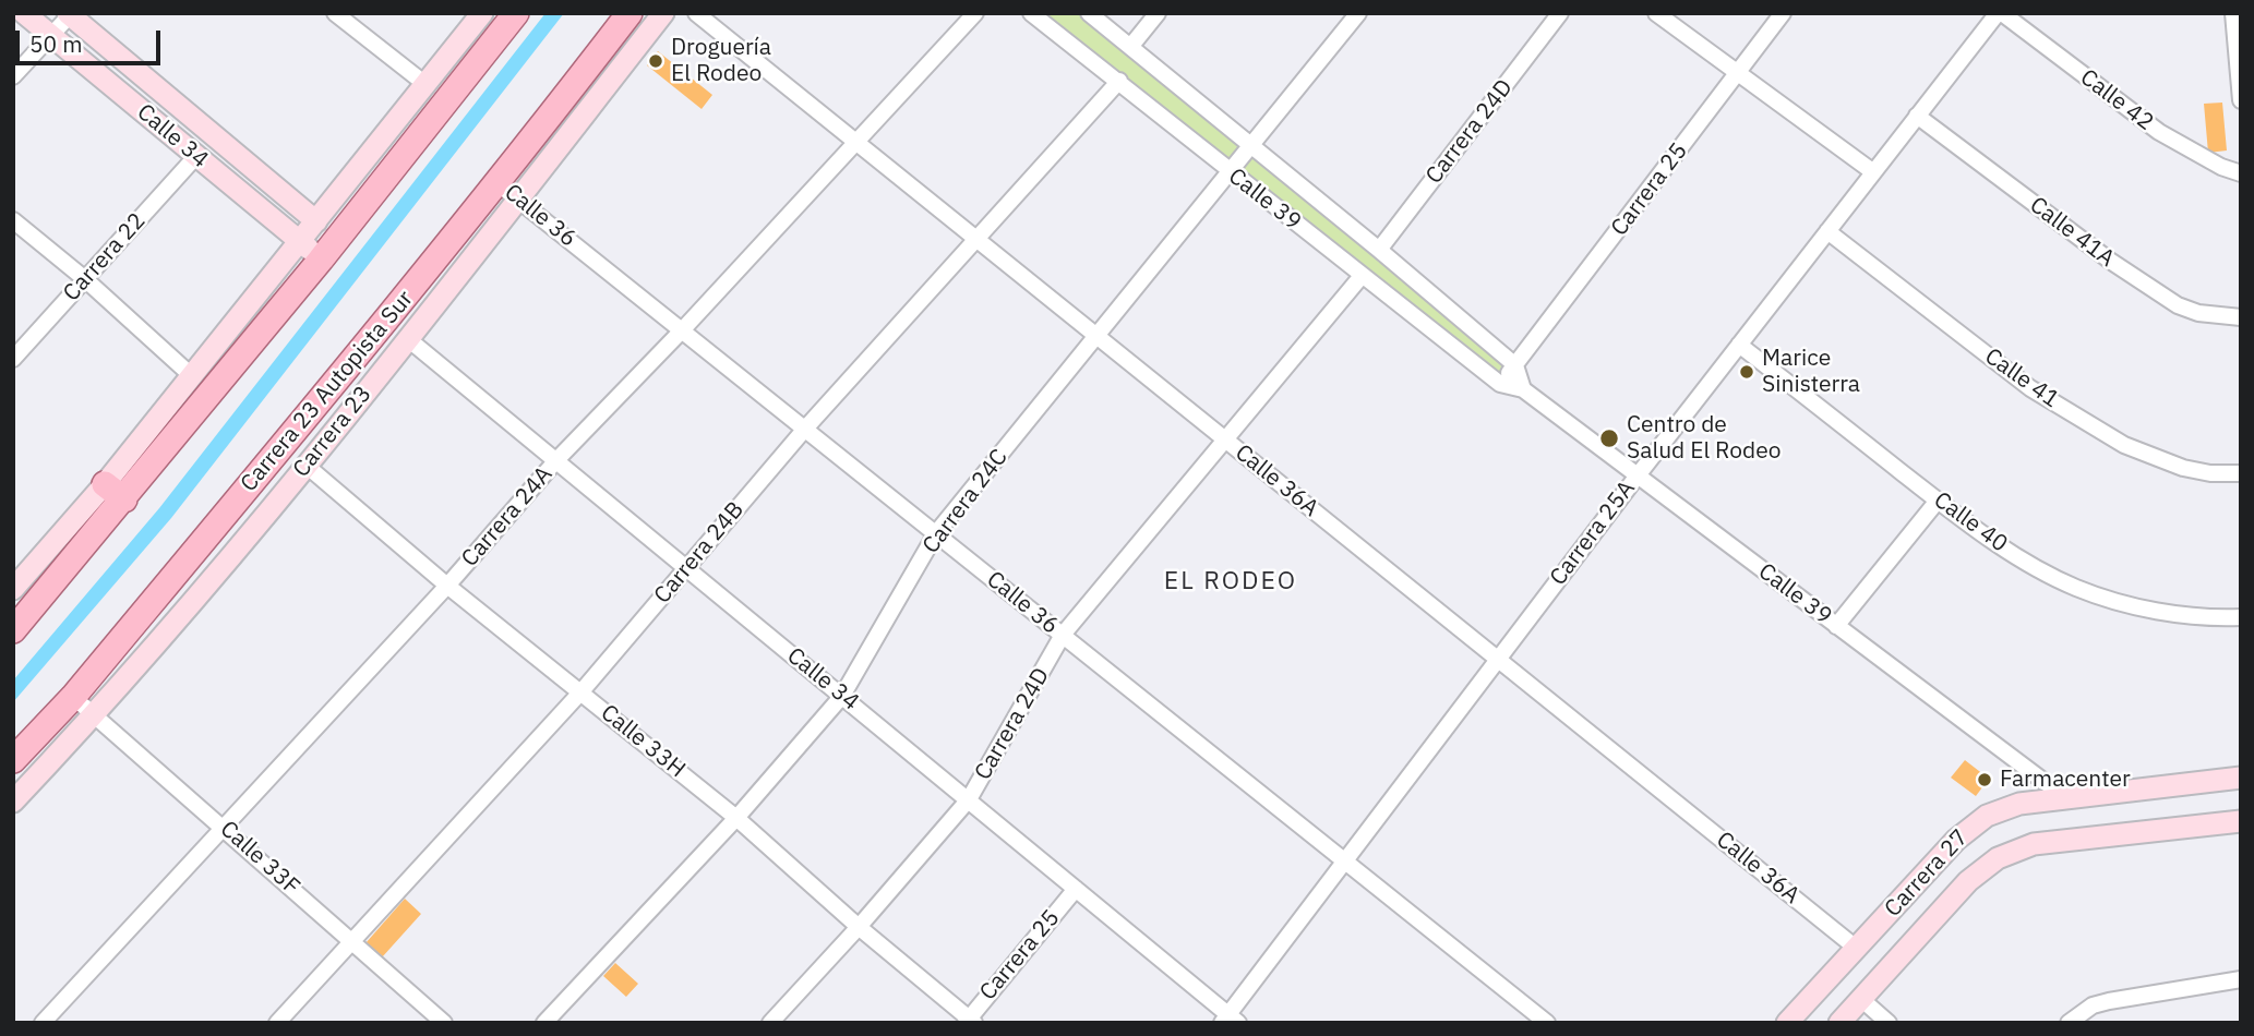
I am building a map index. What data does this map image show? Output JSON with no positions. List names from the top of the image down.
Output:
{
  "streets": {
    "main road": ["Carrera 23 Autopista Sur"],
    "street": [
      "Calle 42",
      "Carrera 24D",
      "Calle 34",
      "Carrera 25",
      "Calle 39",
      "Calle 36",
      "Calle 41A",
      "Carrera 22",
      "Calle 41",
      "Carrera 23",
      "Calle 36A",
      "Carrera 24C",
      "Carrera 24A",
      "Calle 40",
      "Carrera 25A",
      "Carrera 24B",
      "Calle 33H",
      "Calle 33F",
      "Carrera 27"
    ]
  },
  "crossings": [
    ["Calle 42", "Carrera 25A"],
    ["Carrera 24D", "Calle 34"],
    ["Carrera 24D", "Calle 39"],
    ["Carrera 24D", "Calle 36"],
    ["Carrera 24D", "Calle 36A"],
    ["Carrera 24D", "Calle 33H"],
    ["Calle 34", "Carrera 25"],
    ["Calle 34", "Carrera 22"],
    ["Calle 34", "Carrera 23"],
    ["Calle 34", "Carrera 24C"],
    ["Calle 34", "Carrera 24A"],
    ["Calle 34", "Carrera 25A"],
    ["Calle 34", "Carrera 24B"],
    ["Carrera 25", "Calle 39"],
    ["Carrera 25", "Calle 33H"],
    ["Calle 39", "Carrera 24C"],
    ["Calle 39", "Carrera 25A"],
    ["Calle 39", "Carrera 24B"],
    ["Calle 39", "Carrera 27"],
    ["Calle 36", "Carrera 23 Autopista Sur"],
    ["Calle 36", "Carrera 23"],
    ["Calle 36", "Carrera 24C"],
    ["Calle 36", "Carrera 24A"],
    ["Calle 36", "Carrera 25A"],
    ["Calle 36", "Carrera 24B"],
    ["Calle 41A", "Carrera 25A"],
    ["Calle 41", "Carrera 25A"],
    ["Carrera 23 Autopista Sur", "Calle 33F"],
    ["Carrera 23", "Calle 33H"],
    ["Carrera 23", "Calle 33F"],
    ["Calle 36A", "Carrera 24C"],
    ["Calle 36A", "Carrera 24A"],
    ["Calle 36A", "Carrera 25A"],
    ["Calle 36A", "Carrera 24B"],
    ["Calle 36A", "Carrera 27"],
    ["Carrera 24C", "Calle 33H"],
    ["Carrera 24A", "Calle 33H"],
    ["Carrera 24A", "Calle 33F"],
    ["Calle 40", "Carrera 25A"],
    ["Carrera 24B", "Calle 33H"],
    ["Carrera 24B", "Calle 33F"]
  ],
  "districts": ["EL RODEO"],
  "places": [
    "Droguería El Rodeo",
    "Marice Sinisterra",
    "Centro de Salud El Rodeo",
    "Farmacenter"
  ],
  "scale_bar": "50 m"
}
